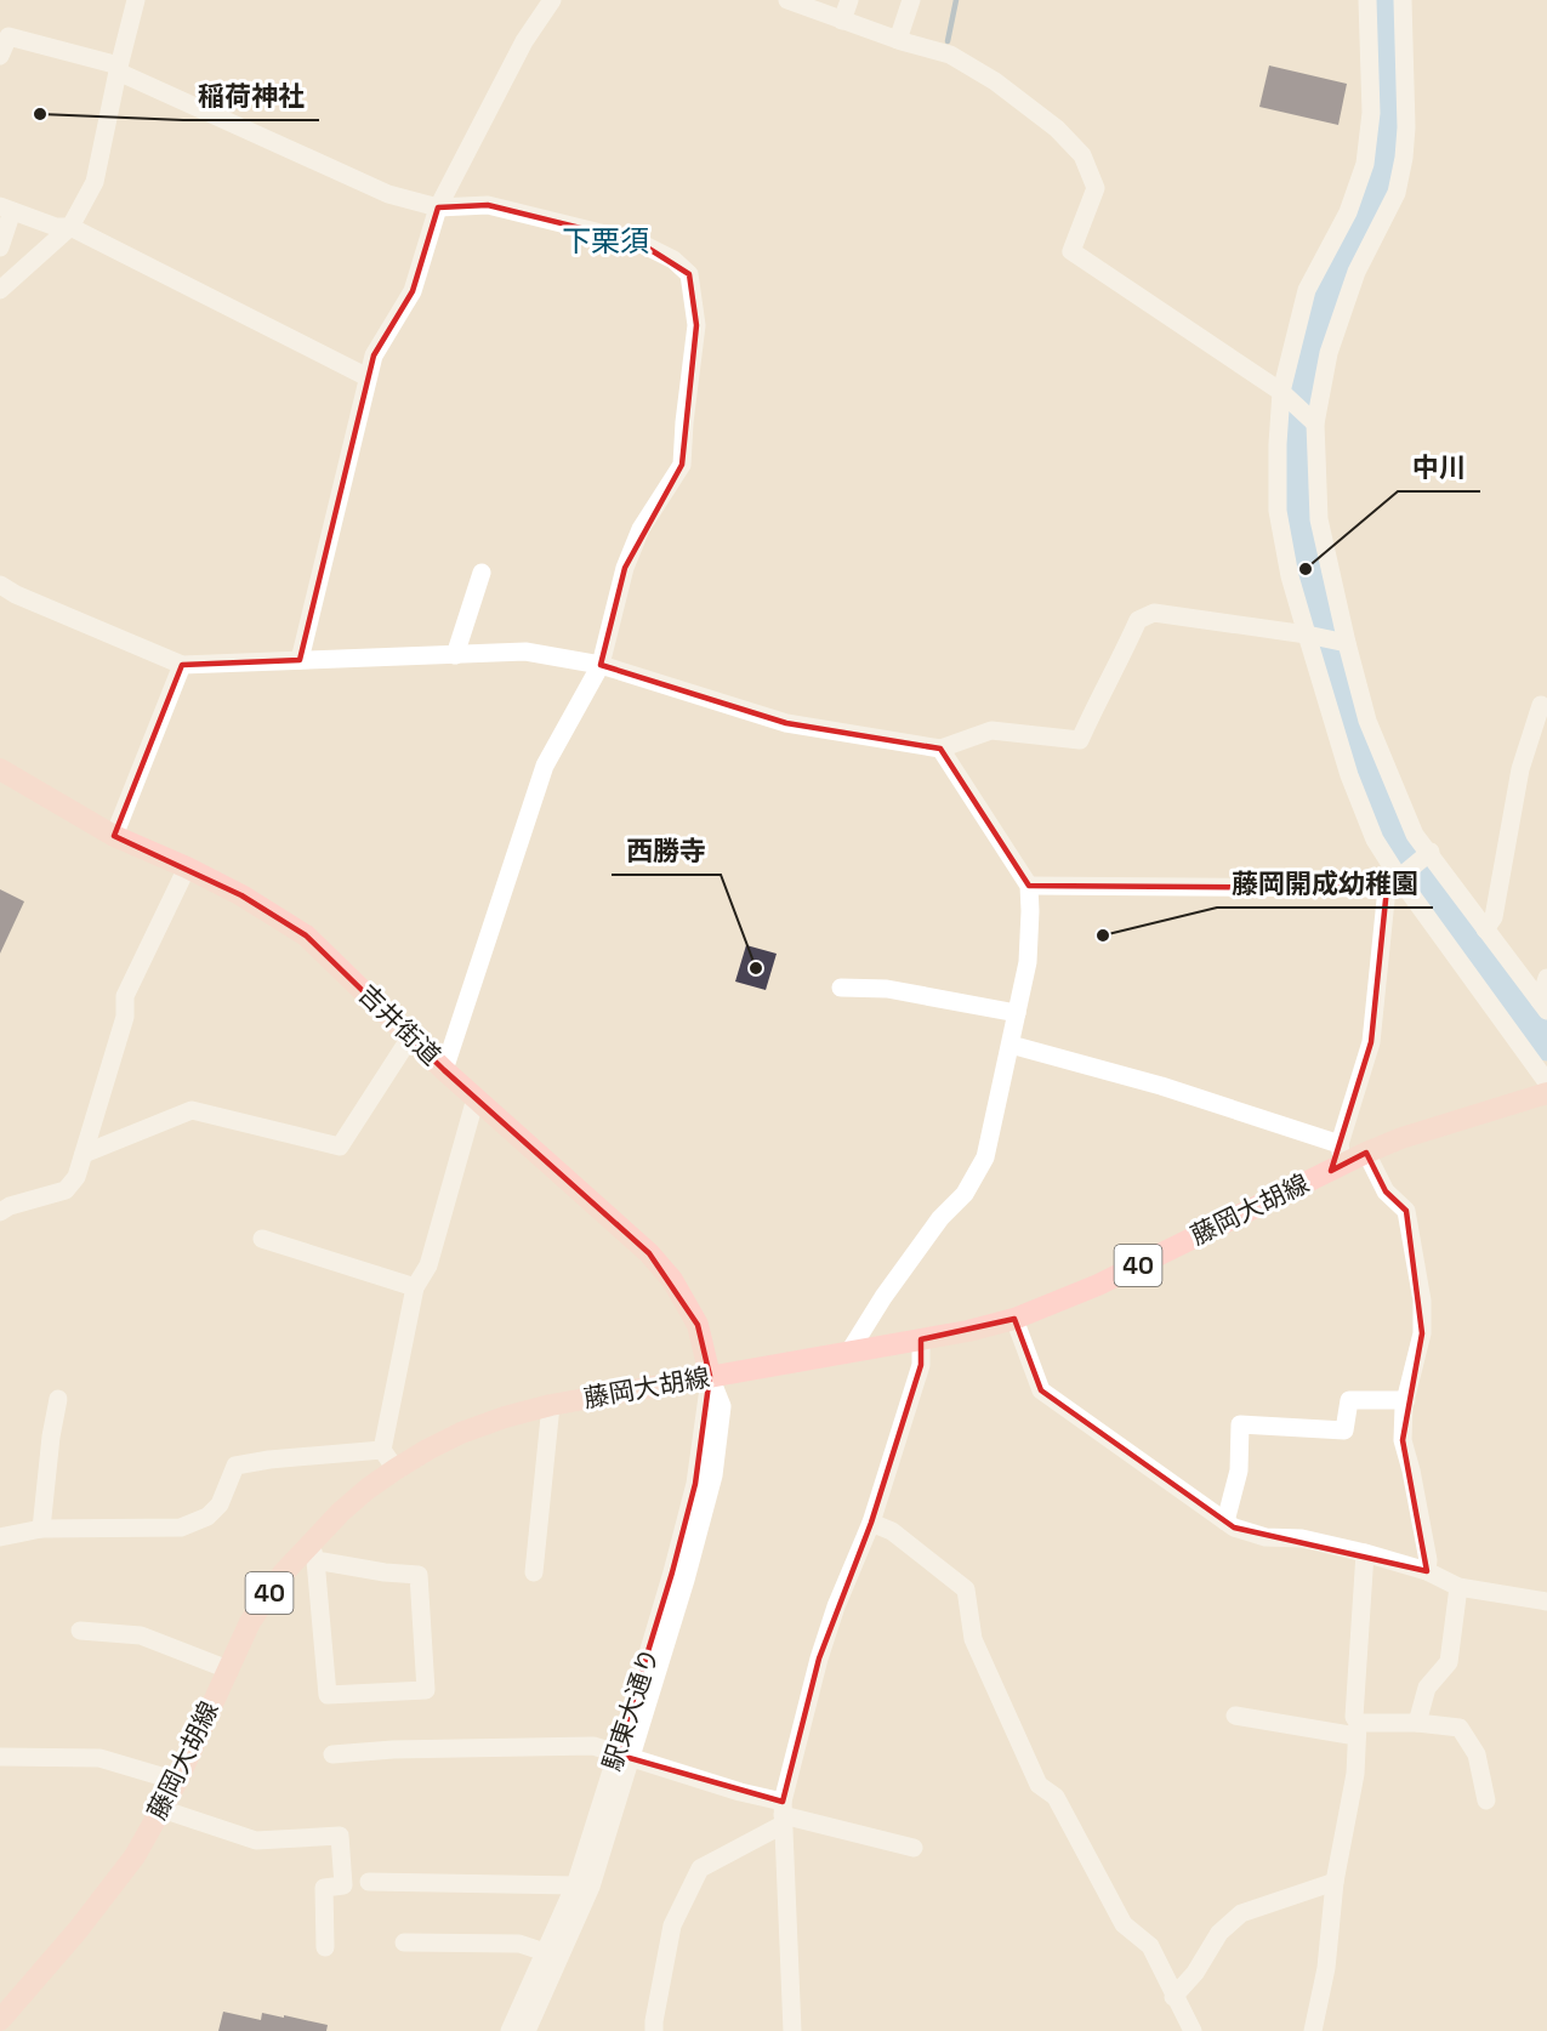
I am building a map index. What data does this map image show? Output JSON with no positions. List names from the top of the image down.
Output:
{
  "streets": {
    "main road": ["吉井街道", "藤岡大胡線", "40"],
    "street": ["駅東大通り"]
  },
  "crossings": [
    ["吉井街道", "藤岡大胡線"]
  ],
  "districts": ["下栗須"],
  "places": [
    "稲荷神社",
    "中川",
    "藤岡開成幼稚園",
    "西勝寺"
  ]
}
